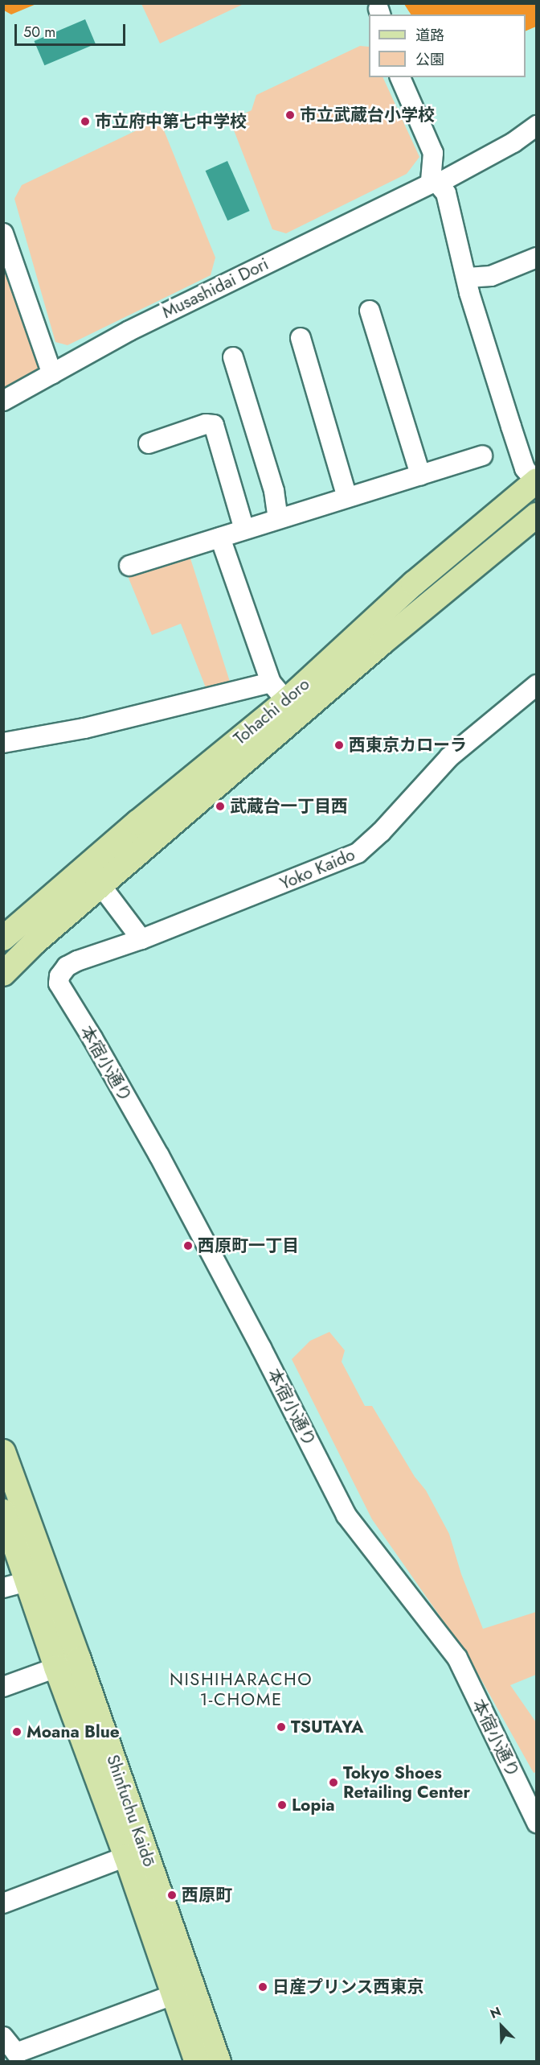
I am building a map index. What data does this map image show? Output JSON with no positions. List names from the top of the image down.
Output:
{
  "streets": {
    "main road": ["Tohachi doro", "Shinfuchu Kaidō"],
    "street": ["Musashidai Dori", "Yoko Kaido", "本宿小通り"]
  },
  "crossings": [
    ["Yoko Kaido", "本宿小通り"]
  ],
  "districts": ["NISHIHARACHO 1-CHOME"],
  "places": [
    "市立武蔵台小学校",
    "市立府中第七中学校",
    "西東京カローラ",
    "武蔵台一丁目西",
    "西原町一丁目",
    "TSUTAYA",
    "Moana Blue",
    "Tokyo Shoes Retailing Center",
    "Lopia",
    "西原町",
    "日産プリンス西東京"
  ],
  "legend": ["道路", "公園"],
  "scale_bar": "50 m",
  "north": "top left"
}
